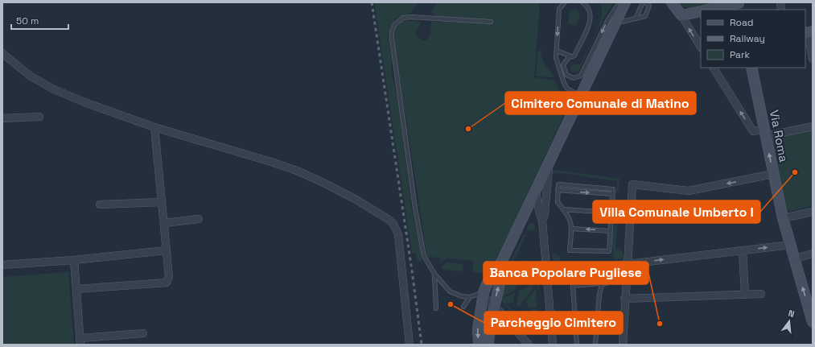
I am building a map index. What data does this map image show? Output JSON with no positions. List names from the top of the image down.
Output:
{
  "streets": {
    "main road": ["Via Roma"]
  },
  "one_way": ["Via Roma"],
  "places": [
    "Cimitero Comunale di Matino",
    "Villa Comunale Umberto I",
    "Parcheggio Cimitero",
    "Banca Popolare Pugliese"
  ],
  "legend": ["Road", "Railway", "Park"],
  "scale_bar": "50 m",
  "north": "top"
}
